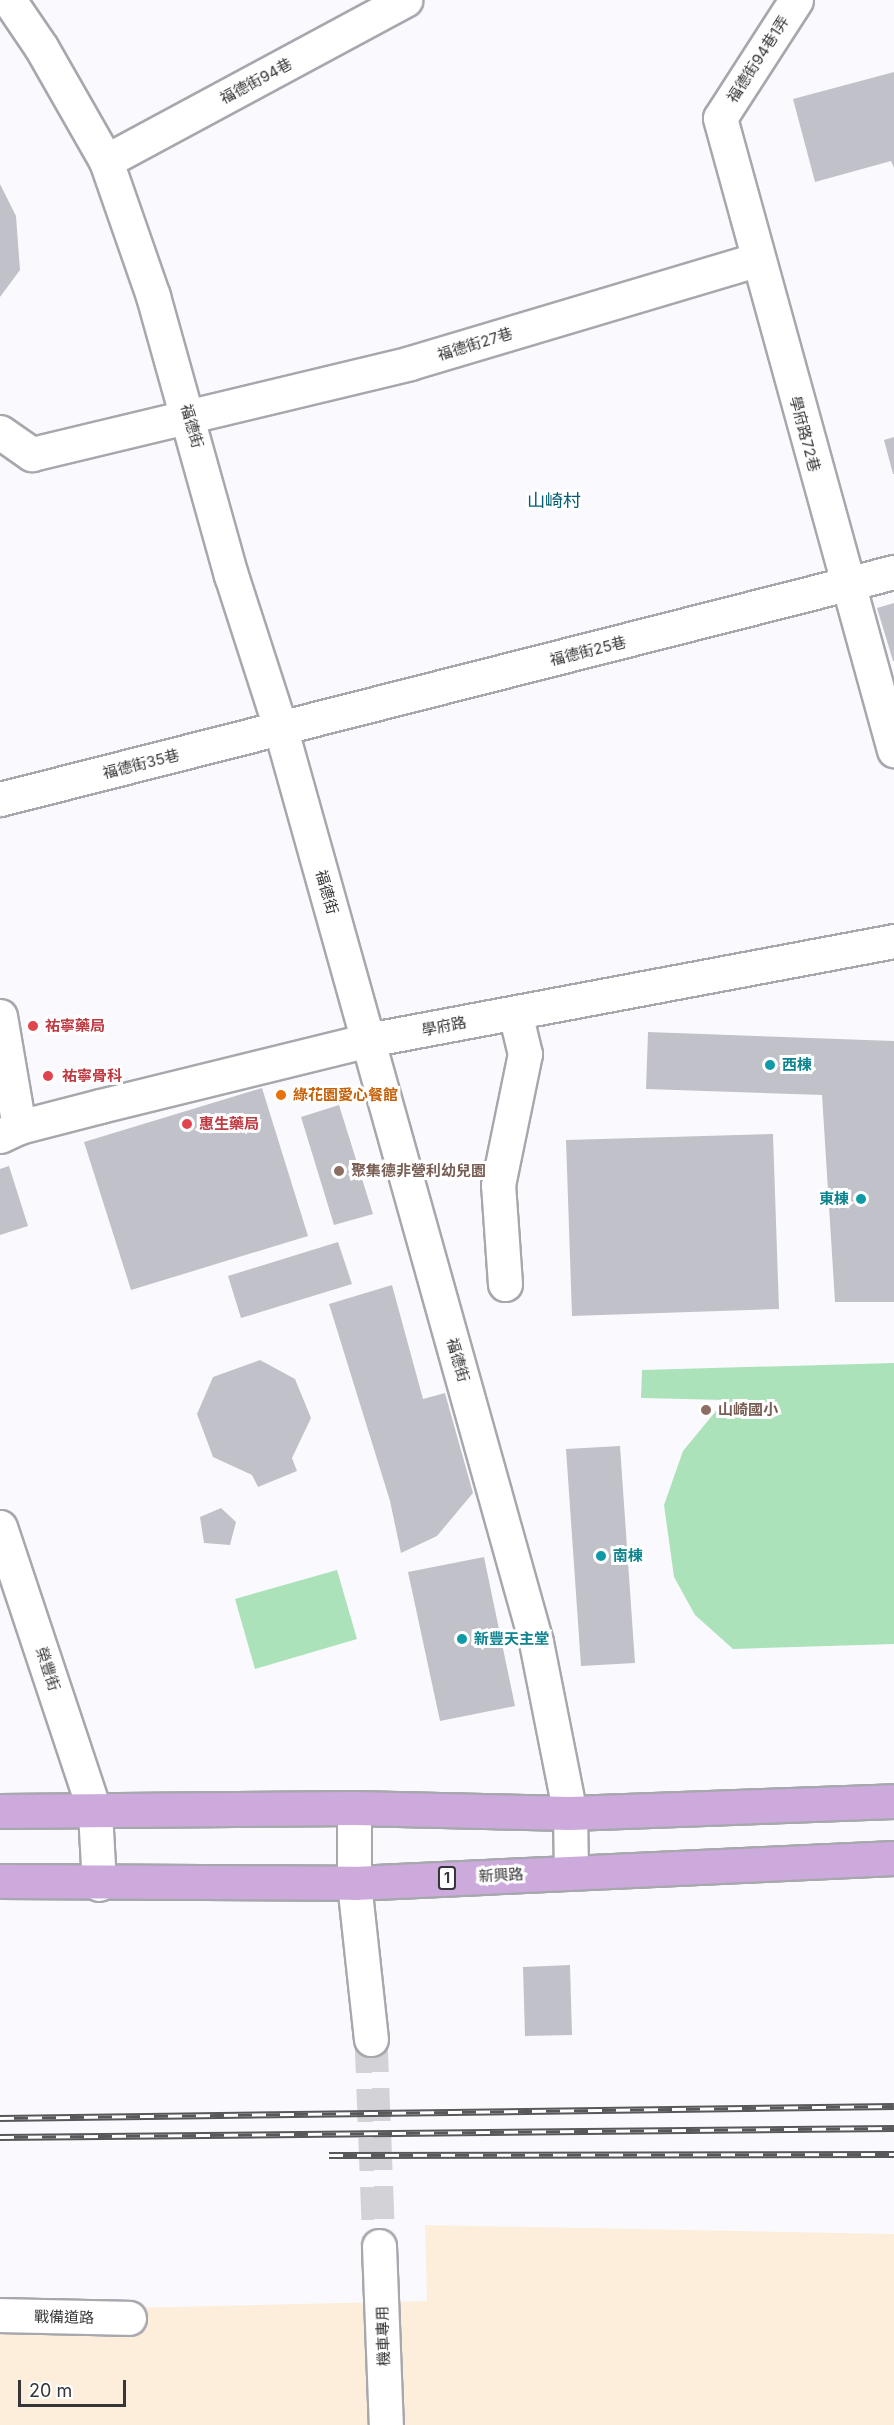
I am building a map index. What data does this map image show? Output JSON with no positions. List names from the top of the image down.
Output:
{
  "streets": {
    "main road": ["新興路", "1"],
    "street": [
      "福德街94巷1弄",
      "福德街94巷",
      "福德街27巷",
      "福德街",
      "學府路72巷",
      "福德街25巷",
      "福德街35巷",
      "學府路",
      "榮豐街",
      "戰備道路",
      "機車專用"
    ]
  },
  "crossings": [
    ["福德街94巷1弄", "學府路72巷"],
    ["福德街94巷", "福德街"],
    ["福德街27巷", "福德街"],
    ["福德街27巷", "學府路72巷"],
    ["福德街", "福德街25巷"],
    ["福德街", "福德街35巷"],
    ["福德街", "學府路"],
    ["福德街", "新興路"],
    ["學府路72巷", "福德街25巷"],
    ["福德街25巷", "福德街35巷"],
    ["榮豐街", "新興路"]
  ],
  "districts": ["山崎村"],
  "places": [
    "祐寧藥局",
    "西棟",
    "祐寧骨科",
    "綠花園愛心餐館",
    "惠生藥局",
    "聚集德非營利幼兒園",
    "東棟",
    "山崎國小",
    "南棟",
    "新豐天主堂"
  ],
  "scale_bar": "20 m"
}
